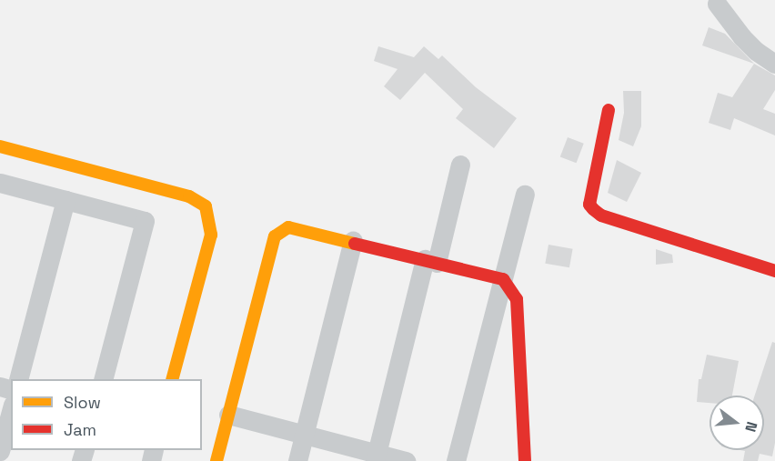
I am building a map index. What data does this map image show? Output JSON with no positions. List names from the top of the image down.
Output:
{
  "legend": ["Slow", "Jam"],
  "north": "right"
}
